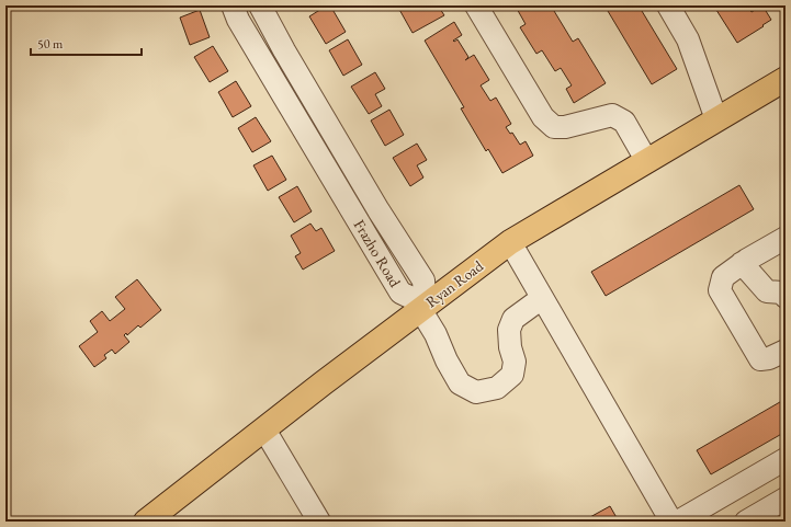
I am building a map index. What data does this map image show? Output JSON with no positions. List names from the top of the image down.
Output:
{
  "streets": {
    "main road": ["Ryan Road"],
    "street": ["Frazho Road"]
  },
  "crossings": [
    ["Frazho Road", "Ryan Road"]
  ],
  "scale_bar": "50 m"
}
